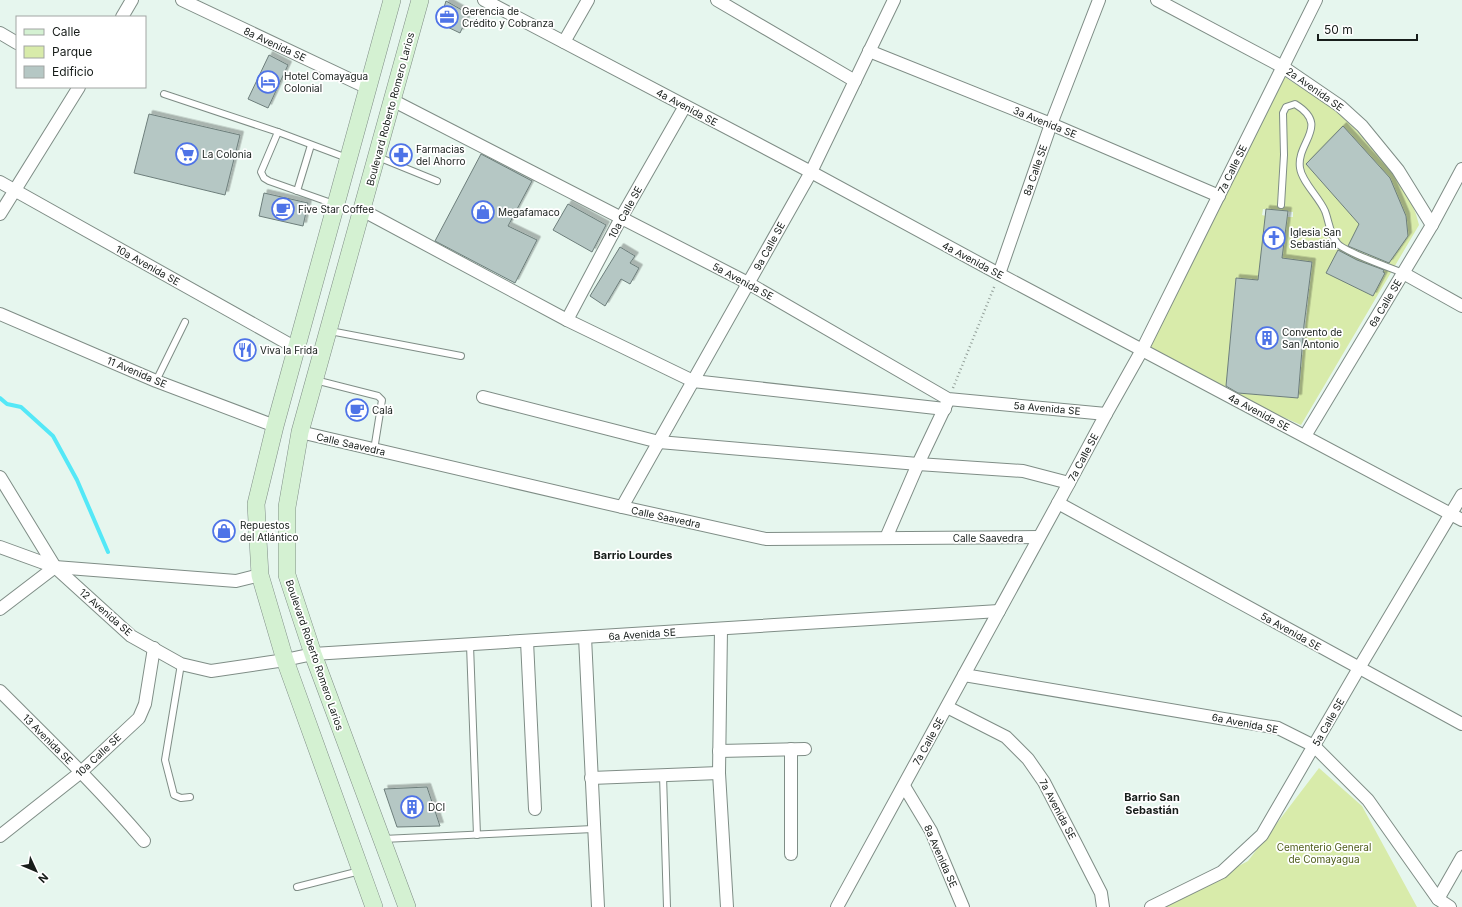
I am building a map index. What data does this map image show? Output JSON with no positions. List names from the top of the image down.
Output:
{
  "streets": {
    "main road": ["Boulevard Roberto Romero Larios"],
    "street": [
      "8a Avenida SE",
      "2a Avenida SE",
      "4a Avenida SE",
      "3a Avenida SE",
      "7a Calle SE",
      "8a Calle SE",
      "10a Calle SE",
      "9a Calle SE",
      "10a Avenida SE",
      "5a Avenida SE",
      "6a Calle SE",
      "11 Avenida SE",
      "Calle Saavedra",
      "12 Avenida SE",
      "6a Avenida SE",
      "5a Calle SE",
      "13 Avenida SE",
      "7a Avenida SE"
    ]
  },
  "crossings": [
    ["8a Avenida SE", "7a Calle SE"],
    ["2a Avenida SE", "7a Calle SE"],
    ["2a Avenida SE", "6a Calle SE"],
    ["4a Avenida SE", "7a Calle SE"],
    ["4a Avenida SE", "8a Calle SE"],
    ["4a Avenida SE", "10a Calle SE"],
    ["4a Avenida SE", "9a Calle SE"],
    ["4a Avenida SE", "6a Calle SE"],
    ["4a Avenida SE", "5a Calle SE"],
    ["Boulevard Roberto Romero Larios", "5a Avenida SE"],
    ["Boulevard Roberto Romero Larios", "Calle Saavedra"],
    ["Boulevard Roberto Romero Larios", "6a Avenida SE"],
    ["3a Avenida SE", "7a Calle SE"],
    ["3a Avenida SE", "8a Calle SE"],
    ["3a Avenida SE", "9a Calle SE"],
    ["7a Calle SE", "5a Avenida SE"],
    ["7a Calle SE", "Calle Saavedra"],
    ["7a Calle SE", "6a Avenida SE"],
    ["7a Calle SE", "7a Avenida SE"],
    ["10a Calle SE", "5a Avenida SE"],
    ["10a Calle SE", "12 Avenida SE"],
    ["10a Calle SE", "13 Avenida SE"],
    ["9a Calle SE", "5a Avenida SE"],
    ["9a Calle SE", "Calle Saavedra"],
    ["5a Avenida SE", "5a Calle SE"],
    ["12 Avenida SE", "6a Avenida SE"],
    ["6a Avenida SE", "5a Calle SE"]
  ],
  "districts": ["Barrio Lourdes", "Barrio San Sebastián"],
  "parks": ["Cementerio General de Comayagua"],
  "places": {
    "office": ["Gerencia de Crédito y Cobranza"],
    "hotel": ["Hotel Comayagua Colonial"],
    "supermarket": ["La Colonia"],
    "pharmacy": ["Farmacias del Ahorro"],
    "cafe": ["Five Star Coffee", "Calá"],
    "shop": ["Megafamaco", "Repuestos del Atlántico"],
    "church": ["Iglesia San Sebastián"],
    "building": ["Convento de San Antonio", "DCI"],
    "restaurant": ["Viva la Frida"]
  },
  "legend": ["Calle", "Parque", "Edificio"],
  "scale_bar": "50 m",
  "north": "bottom right"
}
